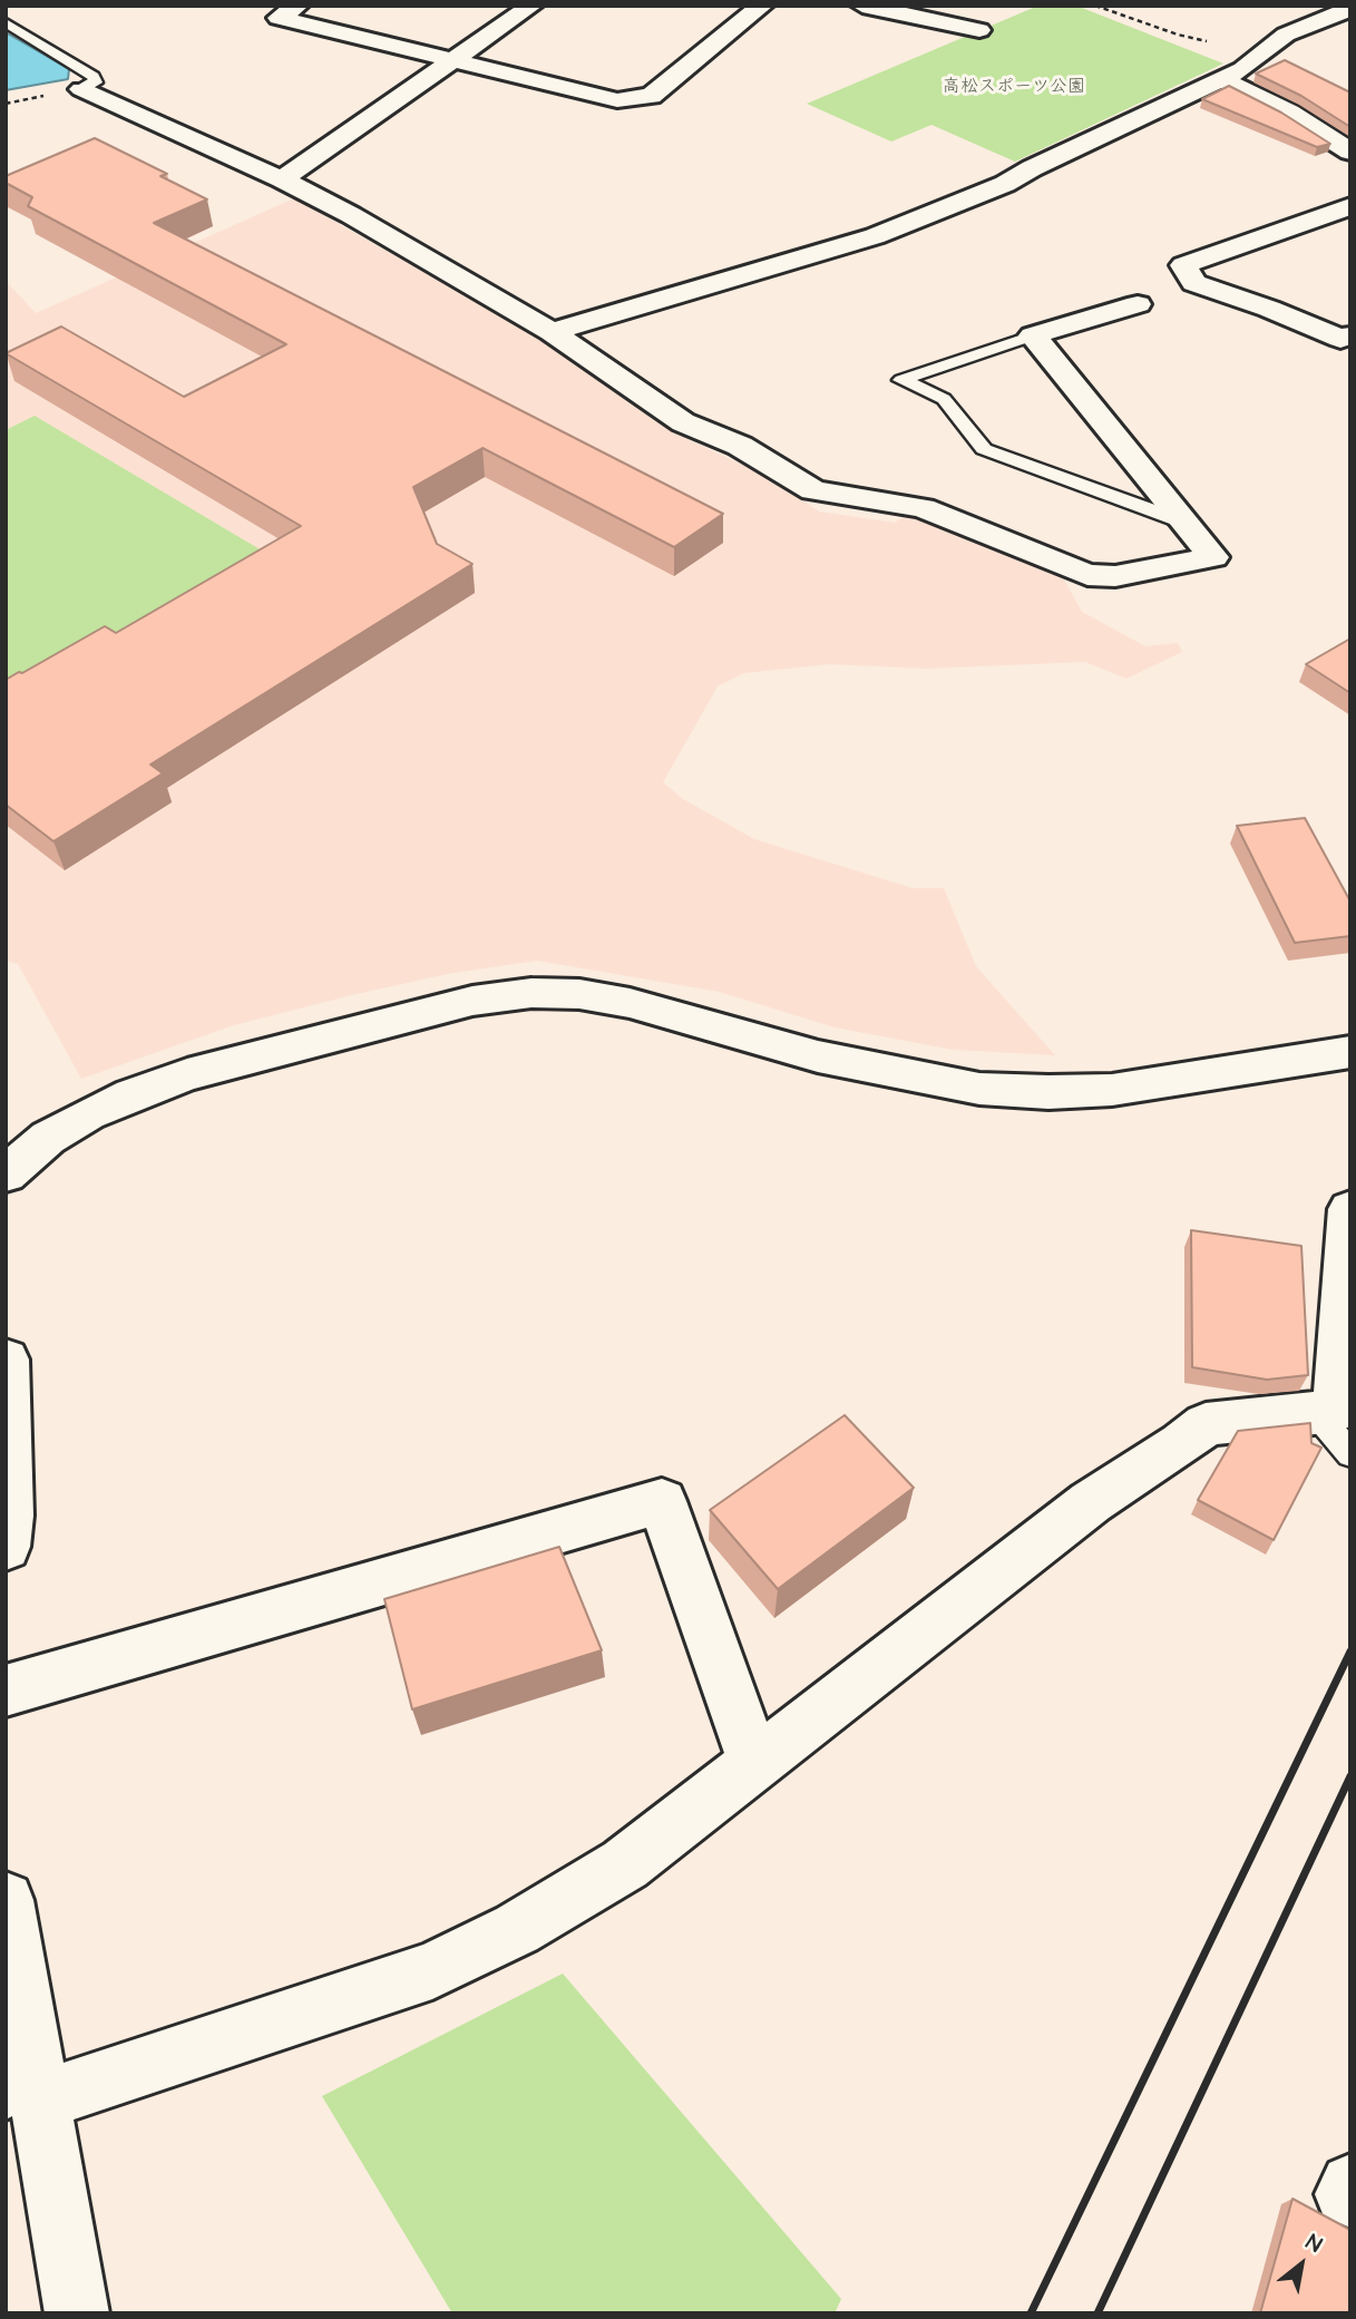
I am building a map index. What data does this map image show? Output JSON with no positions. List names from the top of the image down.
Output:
{
  "parks": ["高松スポーツ公園"],
  "north": "top right"
}
